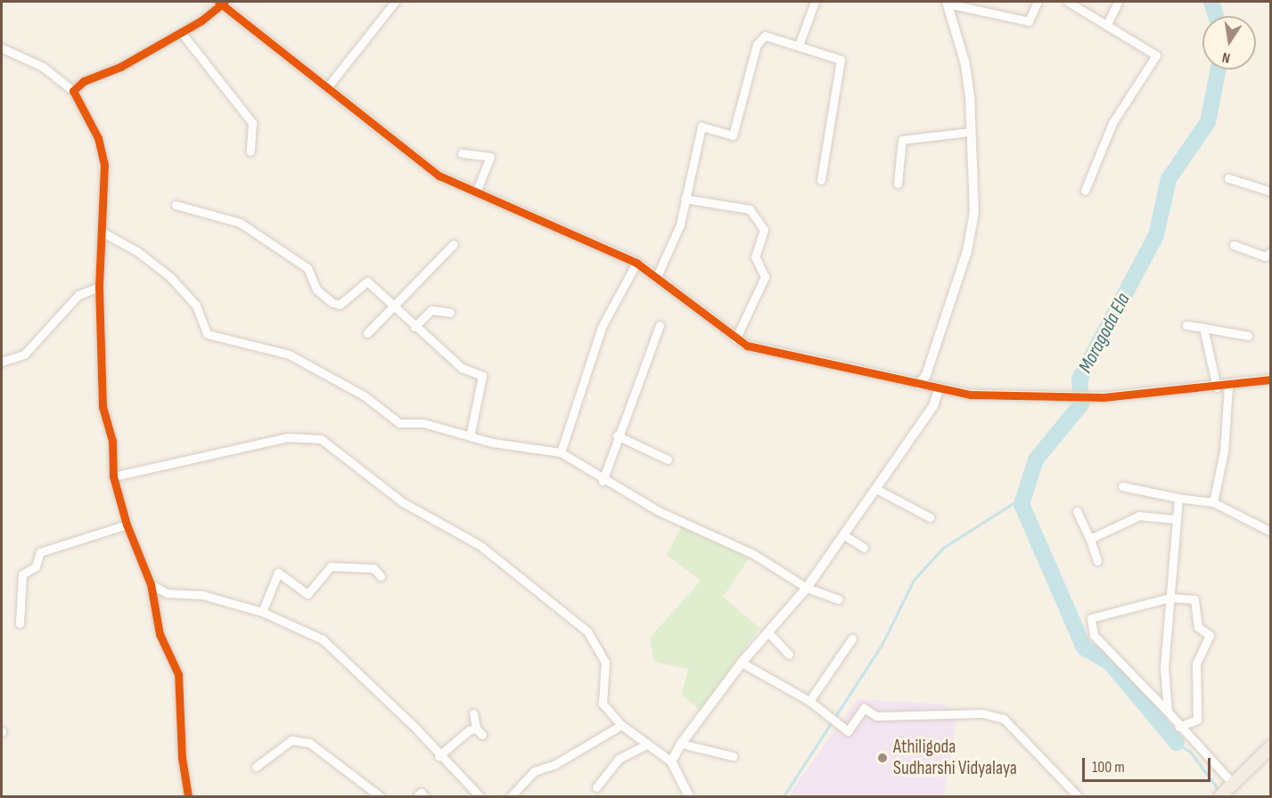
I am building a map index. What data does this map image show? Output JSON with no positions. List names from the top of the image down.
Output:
{
  "water": ["Moragoda Ela"],
  "places": ["Athiligoda Sudharshi Vidyalaya"],
  "scale_bar": "100 m",
  "north": "bottom"
}
